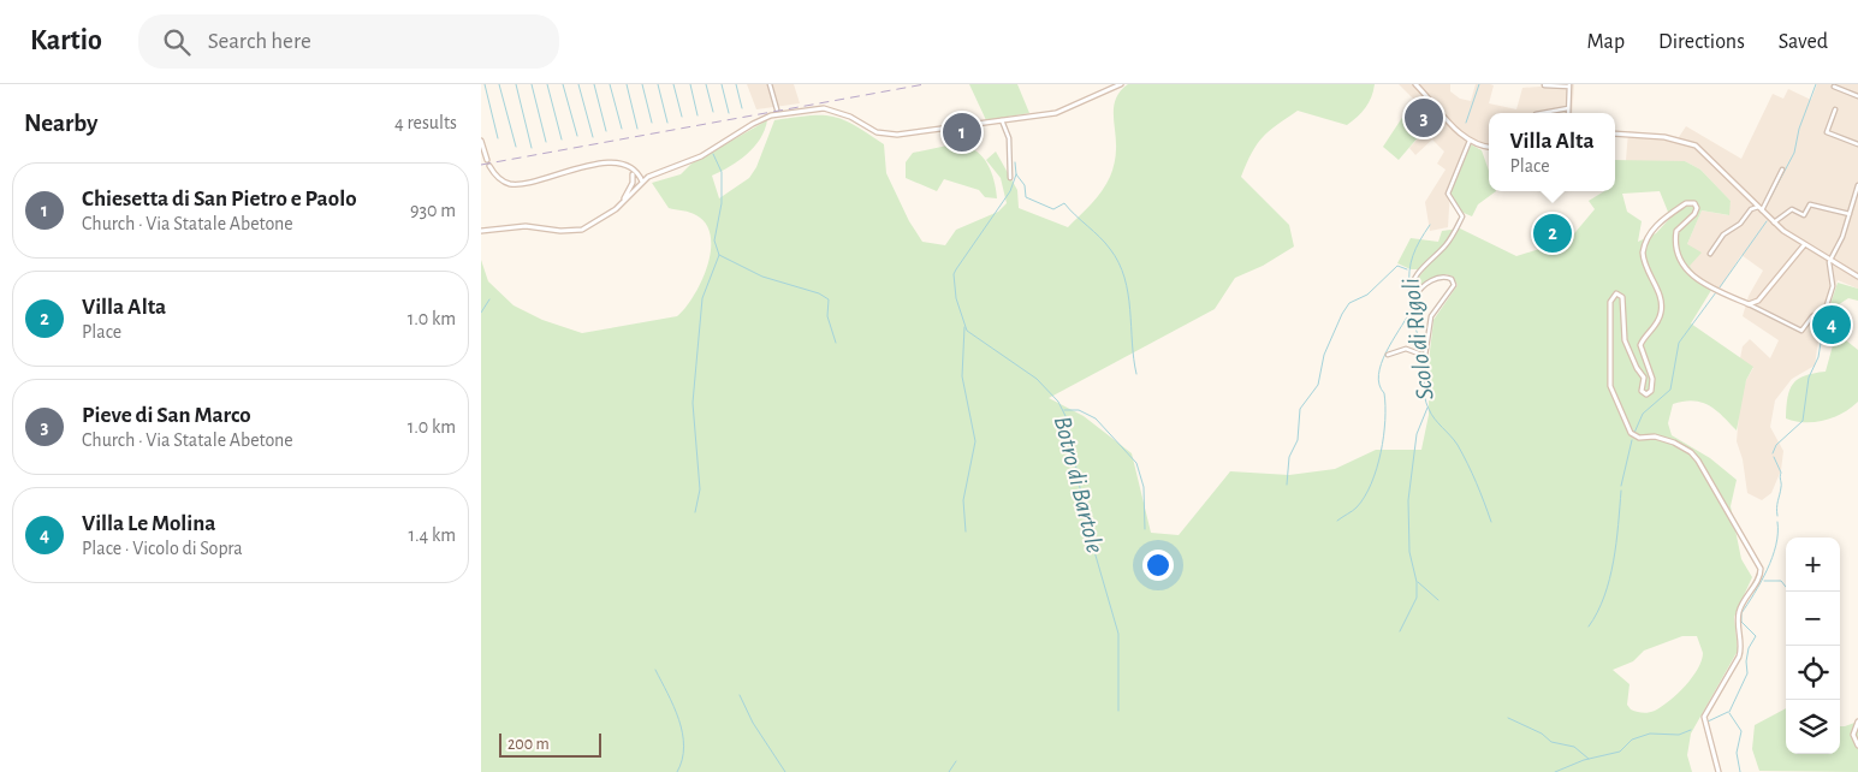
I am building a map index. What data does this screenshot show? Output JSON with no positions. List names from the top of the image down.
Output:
{
  "water": ["Scolo di Rigoli", "Botro di Bartole"],
  "scale_bar": "200 m",
  "page": {
    "header": "Kartio",
    "search": "Search here",
    "nav": ["Map", "Directions", "Saved"],
    "heading": ["Nearby", "4 results"],
    "pins": [
      "3",
      "1",
      "2",
      "4"
    ],
    "popup": ["Villa Alta", "Place"],
    "list": [
      {
        "mark": "1",
        "name": "Chiesetta di San Pietro e Paolo",
        "note": "Church · Via Statale Abetone",
        "value": "930 m"
      },
      {
        "mark": "2",
        "name": "Villa Alta",
        "note": "Place",
        "value": "1.0 km"
      },
      {
        "mark": "3",
        "name": "Pieve di San Marco",
        "note": "Church · Via Statale Abetone",
        "value": "1.0 km"
      },
      {
        "mark": "4",
        "name": "Villa Le Molina",
        "note": "Place · Vicolo di Sopra",
        "value": "1.4 km"
      }
    ],
    "map_buttons": ["+", "−"],
    "scale": "200 m"
  }
}
